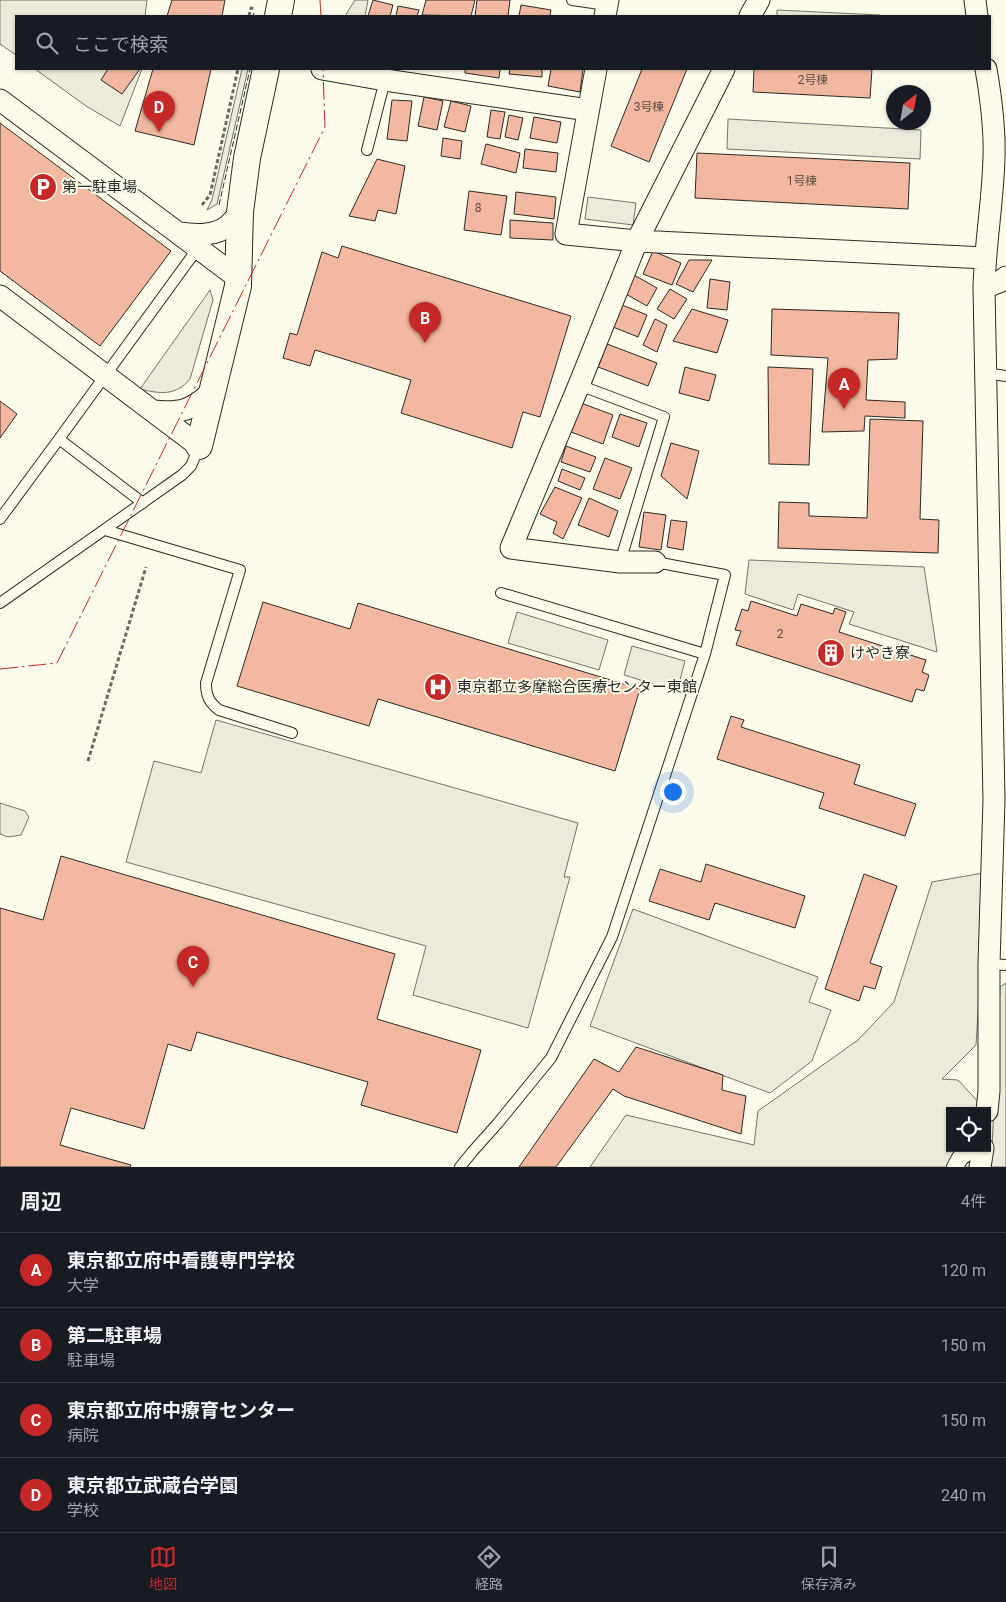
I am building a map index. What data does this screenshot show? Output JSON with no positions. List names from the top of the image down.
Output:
{
  "places": {
    "parking": ["第一駐車場"],
    "building": ["けやき寮"],
    "hospital": ["東京都立多摩総合医療センター東館"]
  },
  "house_numbers": [
    "2号棟",
    "3号棟",
    "1号棟",
    "8",
    "2"
  ],
  "north": "top right",
  "page": {
    "search": "ここで検索",
    "pins": [
      "D",
      "B",
      "A",
      "C"
    ],
    "heading": ["周辺", "4件"],
    "list": [
      {
        "mark": "A",
        "name": "東京都立府中看護専門学校",
        "note": "大学",
        "value": "120 m"
      },
      {
        "mark": "B",
        "name": "第二駐車場",
        "note": "駐車場",
        "value": "150 m"
      },
      {
        "mark": "C",
        "name": "東京都立府中療育センター",
        "note": "病院",
        "value": "150 m"
      },
      {
        "mark": "D",
        "name": "東京都立武蔵台学園",
        "note": "学校",
        "value": "240 m"
      }
    ],
    "nav": ["地図", "経路", "保存済み"]
  }
}
